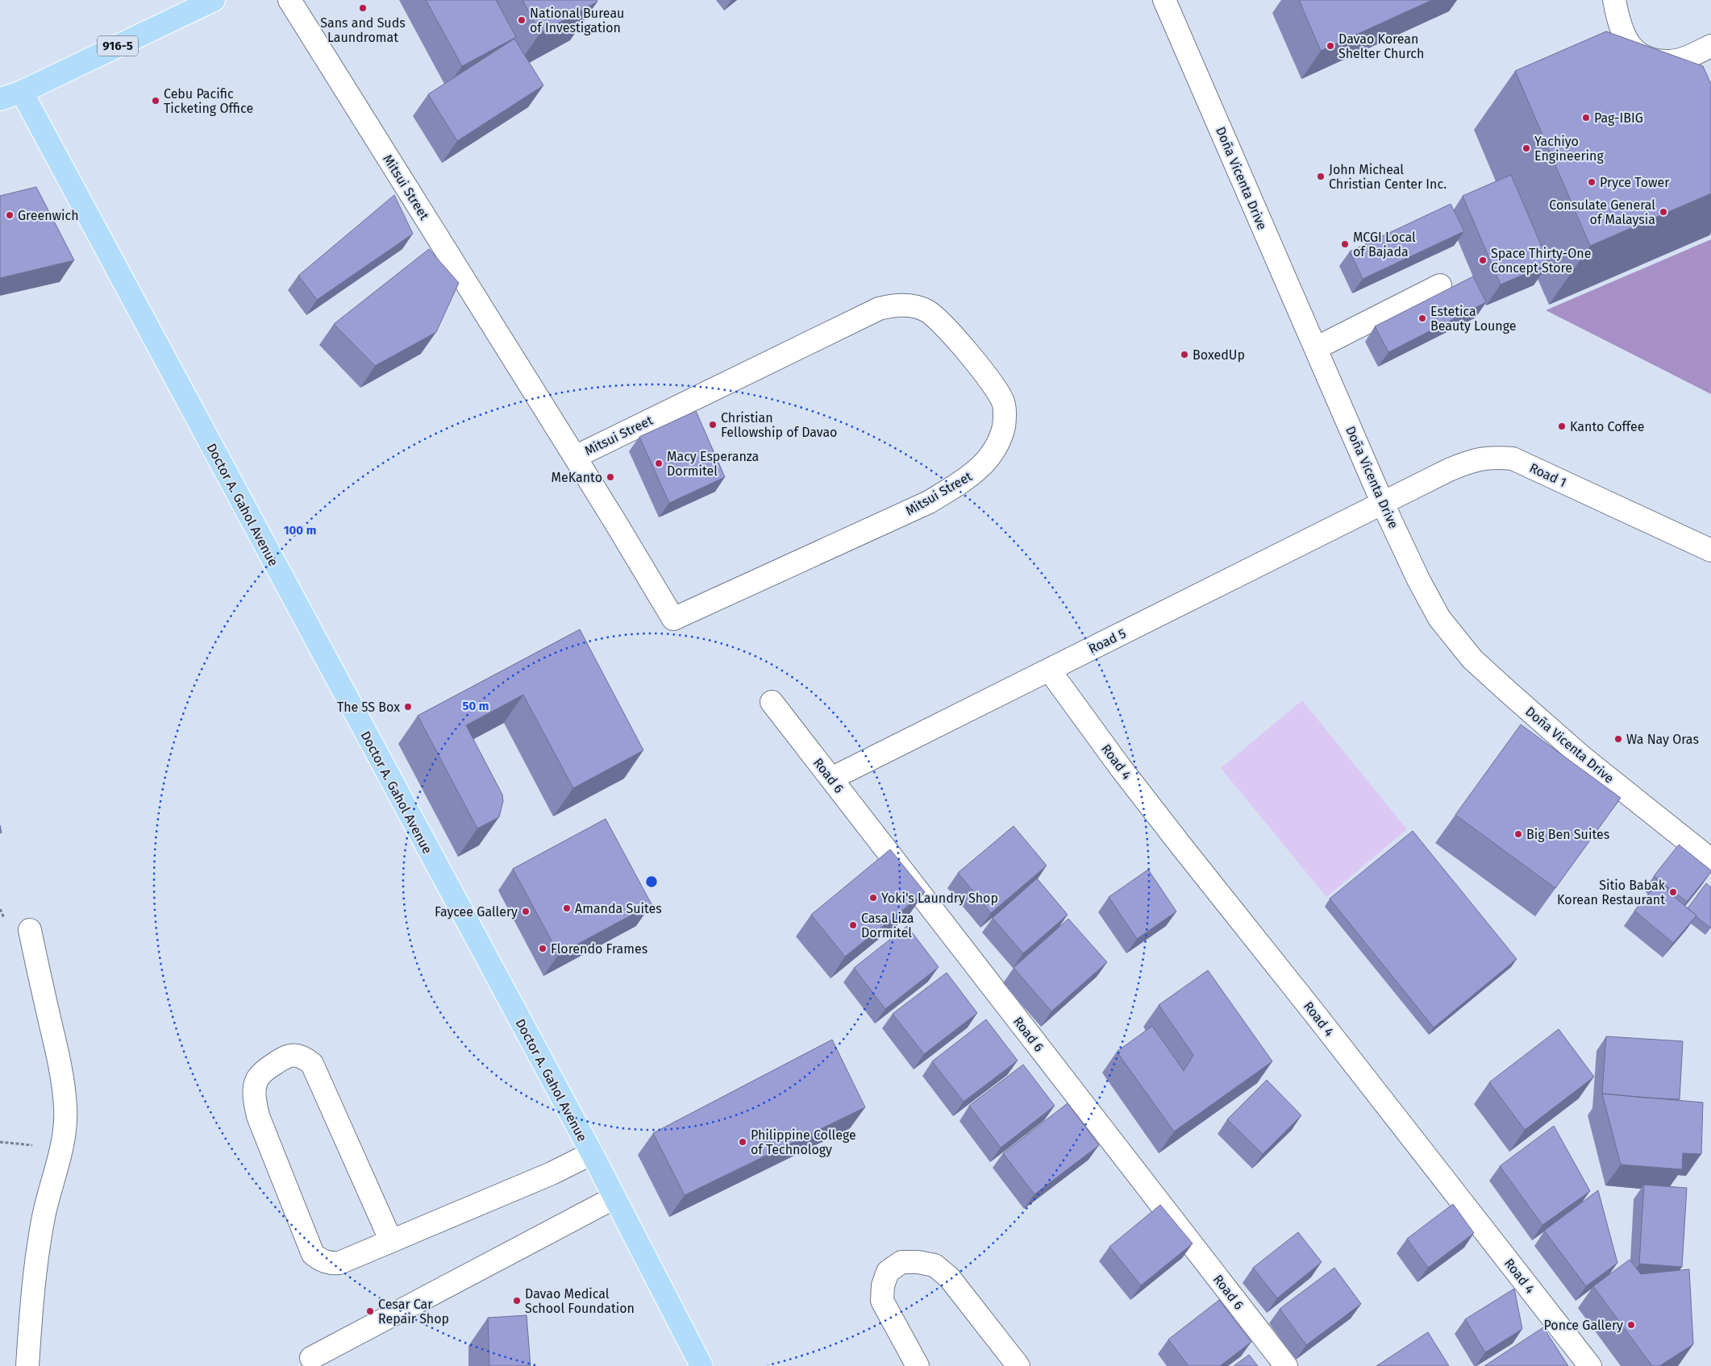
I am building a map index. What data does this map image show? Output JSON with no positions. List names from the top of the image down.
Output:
{
  "streets": {
    "main road": ["916-5", "Doctor A. Gahol Avenue"],
    "street": [
      "Doña Vicenta Drive",
      "Mitsui Street",
      "Road 1",
      "Road 5",
      "Road 4",
      "Road 6"
    ]
  },
  "crossings": [
    ["916-5", "Doctor A. Gahol Avenue"],
    ["Doña Vicenta Drive", "Road 1"],
    ["Doña Vicenta Drive", "Road 5"],
    ["Road 1", "Road 5"],
    ["Road 5", "Road 4"],
    ["Road 5", "Road 6"]
  ],
  "places": [
    "Sans and Suds Laundromat",
    "National Bureau of Investigation",
    "Davao Korean Shelter Church",
    "Cebu Pacific Ticketing Office",
    "Pag-IBIG",
    "Yachiyo Engineering",
    "John Micheal Christian Center Inc.",
    "Pryce Tower",
    "Consulate General of Malaysia",
    "Greenwich",
    "MCGI Local of Bajada",
    "Space Thirty-One Concept Store",
    "Estetica Beauty Lounge",
    "BoxedUp",
    "Christian Fellowship of Davao",
    "Kanto Coffee",
    "Macy Esperanza Dormitel",
    "MeKanto",
    "The 5S Box",
    "Wa Nay Oras",
    "Big Ben Suites",
    "Sitio Babak Korean Restaurant",
    "Yoki's Laundry Shop",
    "Amanda Suites",
    "Faycee Gallery",
    "Casa Liza Dormitel",
    "Florendo Frames",
    "Philippine College of Technology",
    "Davao Medical School Foundation",
    "Cesar Car Repair Shop",
    "Ponce Gallery"
  ],
  "rings": ["100 m", "50 m"]
}
